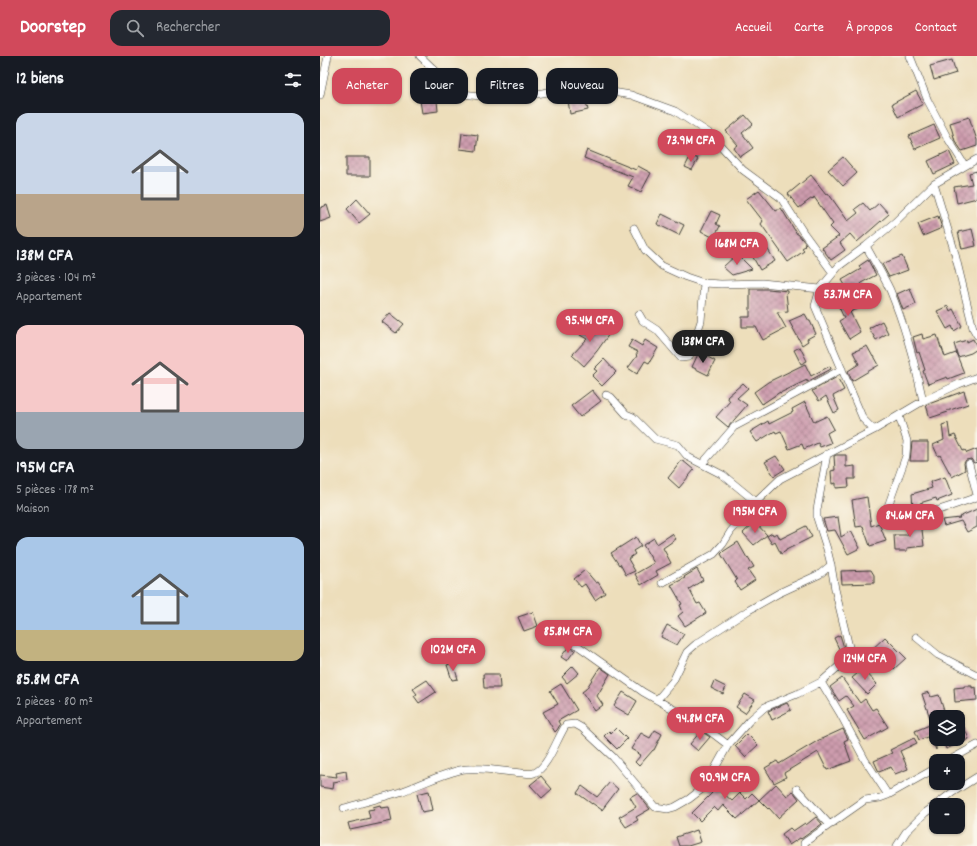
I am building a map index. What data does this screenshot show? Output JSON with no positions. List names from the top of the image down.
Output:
{
  "page": {
    "header": "Doorstep",
    "search": "Rechercher",
    "nav": [
      "Accueil",
      "Carte",
      "À propos",
      "Contact"
    ],
    "heading": "12 biens",
    "chip": [
      "Acheter",
      "Louer",
      "Filtres",
      "Nouveau"
    ],
    "list": [
      {
        "name": "138M CFA",
        "note": "3 pièces · 104 m² · Appartement"
      },
      {
        "name": "195M CFA",
        "note": "5 pièces · 178 m² · Maison"
      },
      {
        "name": "85.8M CFA",
        "note": "2 pièces · 80 m² · Appartement"
      }
    ],
    "price": [
      "73.9M CFA",
      "168M CFA",
      "53.7M CFA",
      "95.4M CFA",
      "138M CFA",
      "195M CFA",
      "84.6M CFA",
      "85.8M CFA",
      "102M CFA",
      "124M CFA",
      "94.8M CFA",
      "90.9M CFA"
    ],
    "map_buttons": ["+", "−"]
  }
}
